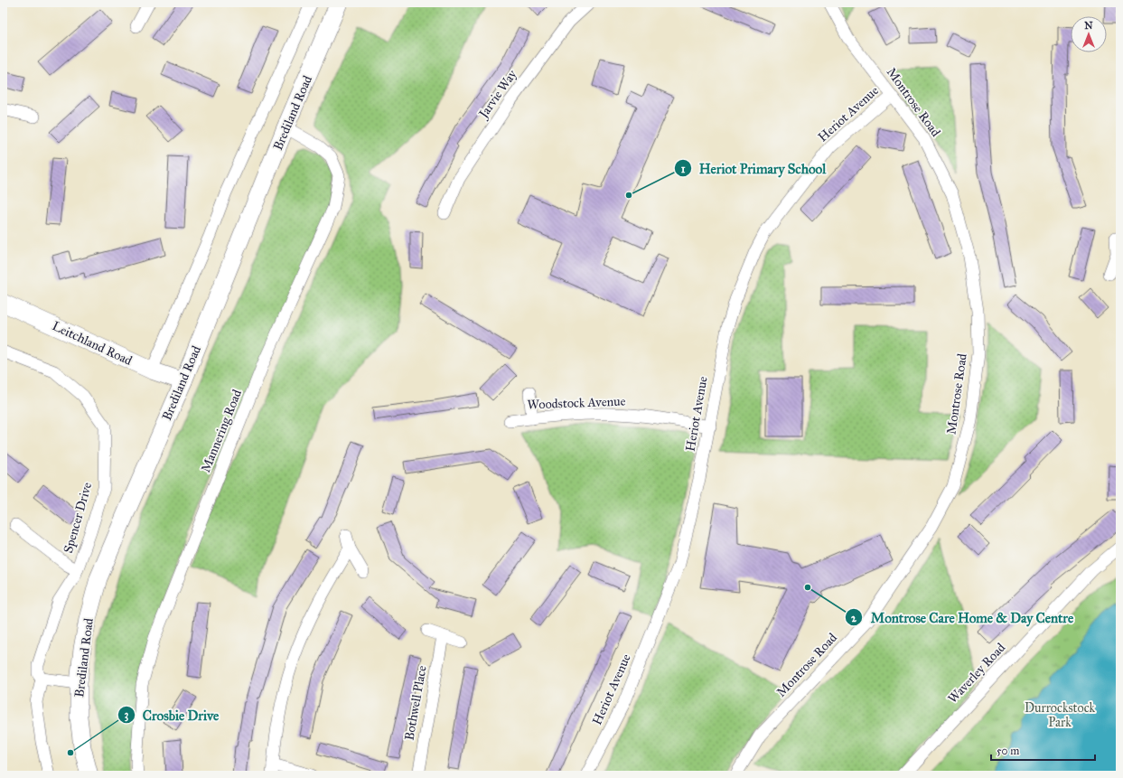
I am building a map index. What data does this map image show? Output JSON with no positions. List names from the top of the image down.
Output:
{
  "streets": {
    "street": [
      "Jarvie Way",
      "Montrose Road",
      "Brediland Road",
      "Heriot Avenue",
      "Leitchland Road",
      "Woodstock Avenue",
      "Mannering Road",
      "Spencer Drive",
      "Waverley Road",
      "Bothwell Place"
    ]
  },
  "crossings": [
    ["Montrose Road", "Heriot Avenue"],
    ["Brediland Road", "Leitchland Road"],
    ["Brediland Road", "Mannering Road"],
    ["Heriot Avenue", "Woodstock Avenue"]
  ],
  "parks": ["Durrockstock Park"],
  "places": ["Heriot Primary School", "Montrose Care Home & Day Centre", "Crosbie Drive"],
  "scale_bar": "50 m",
  "north": "top"
}
